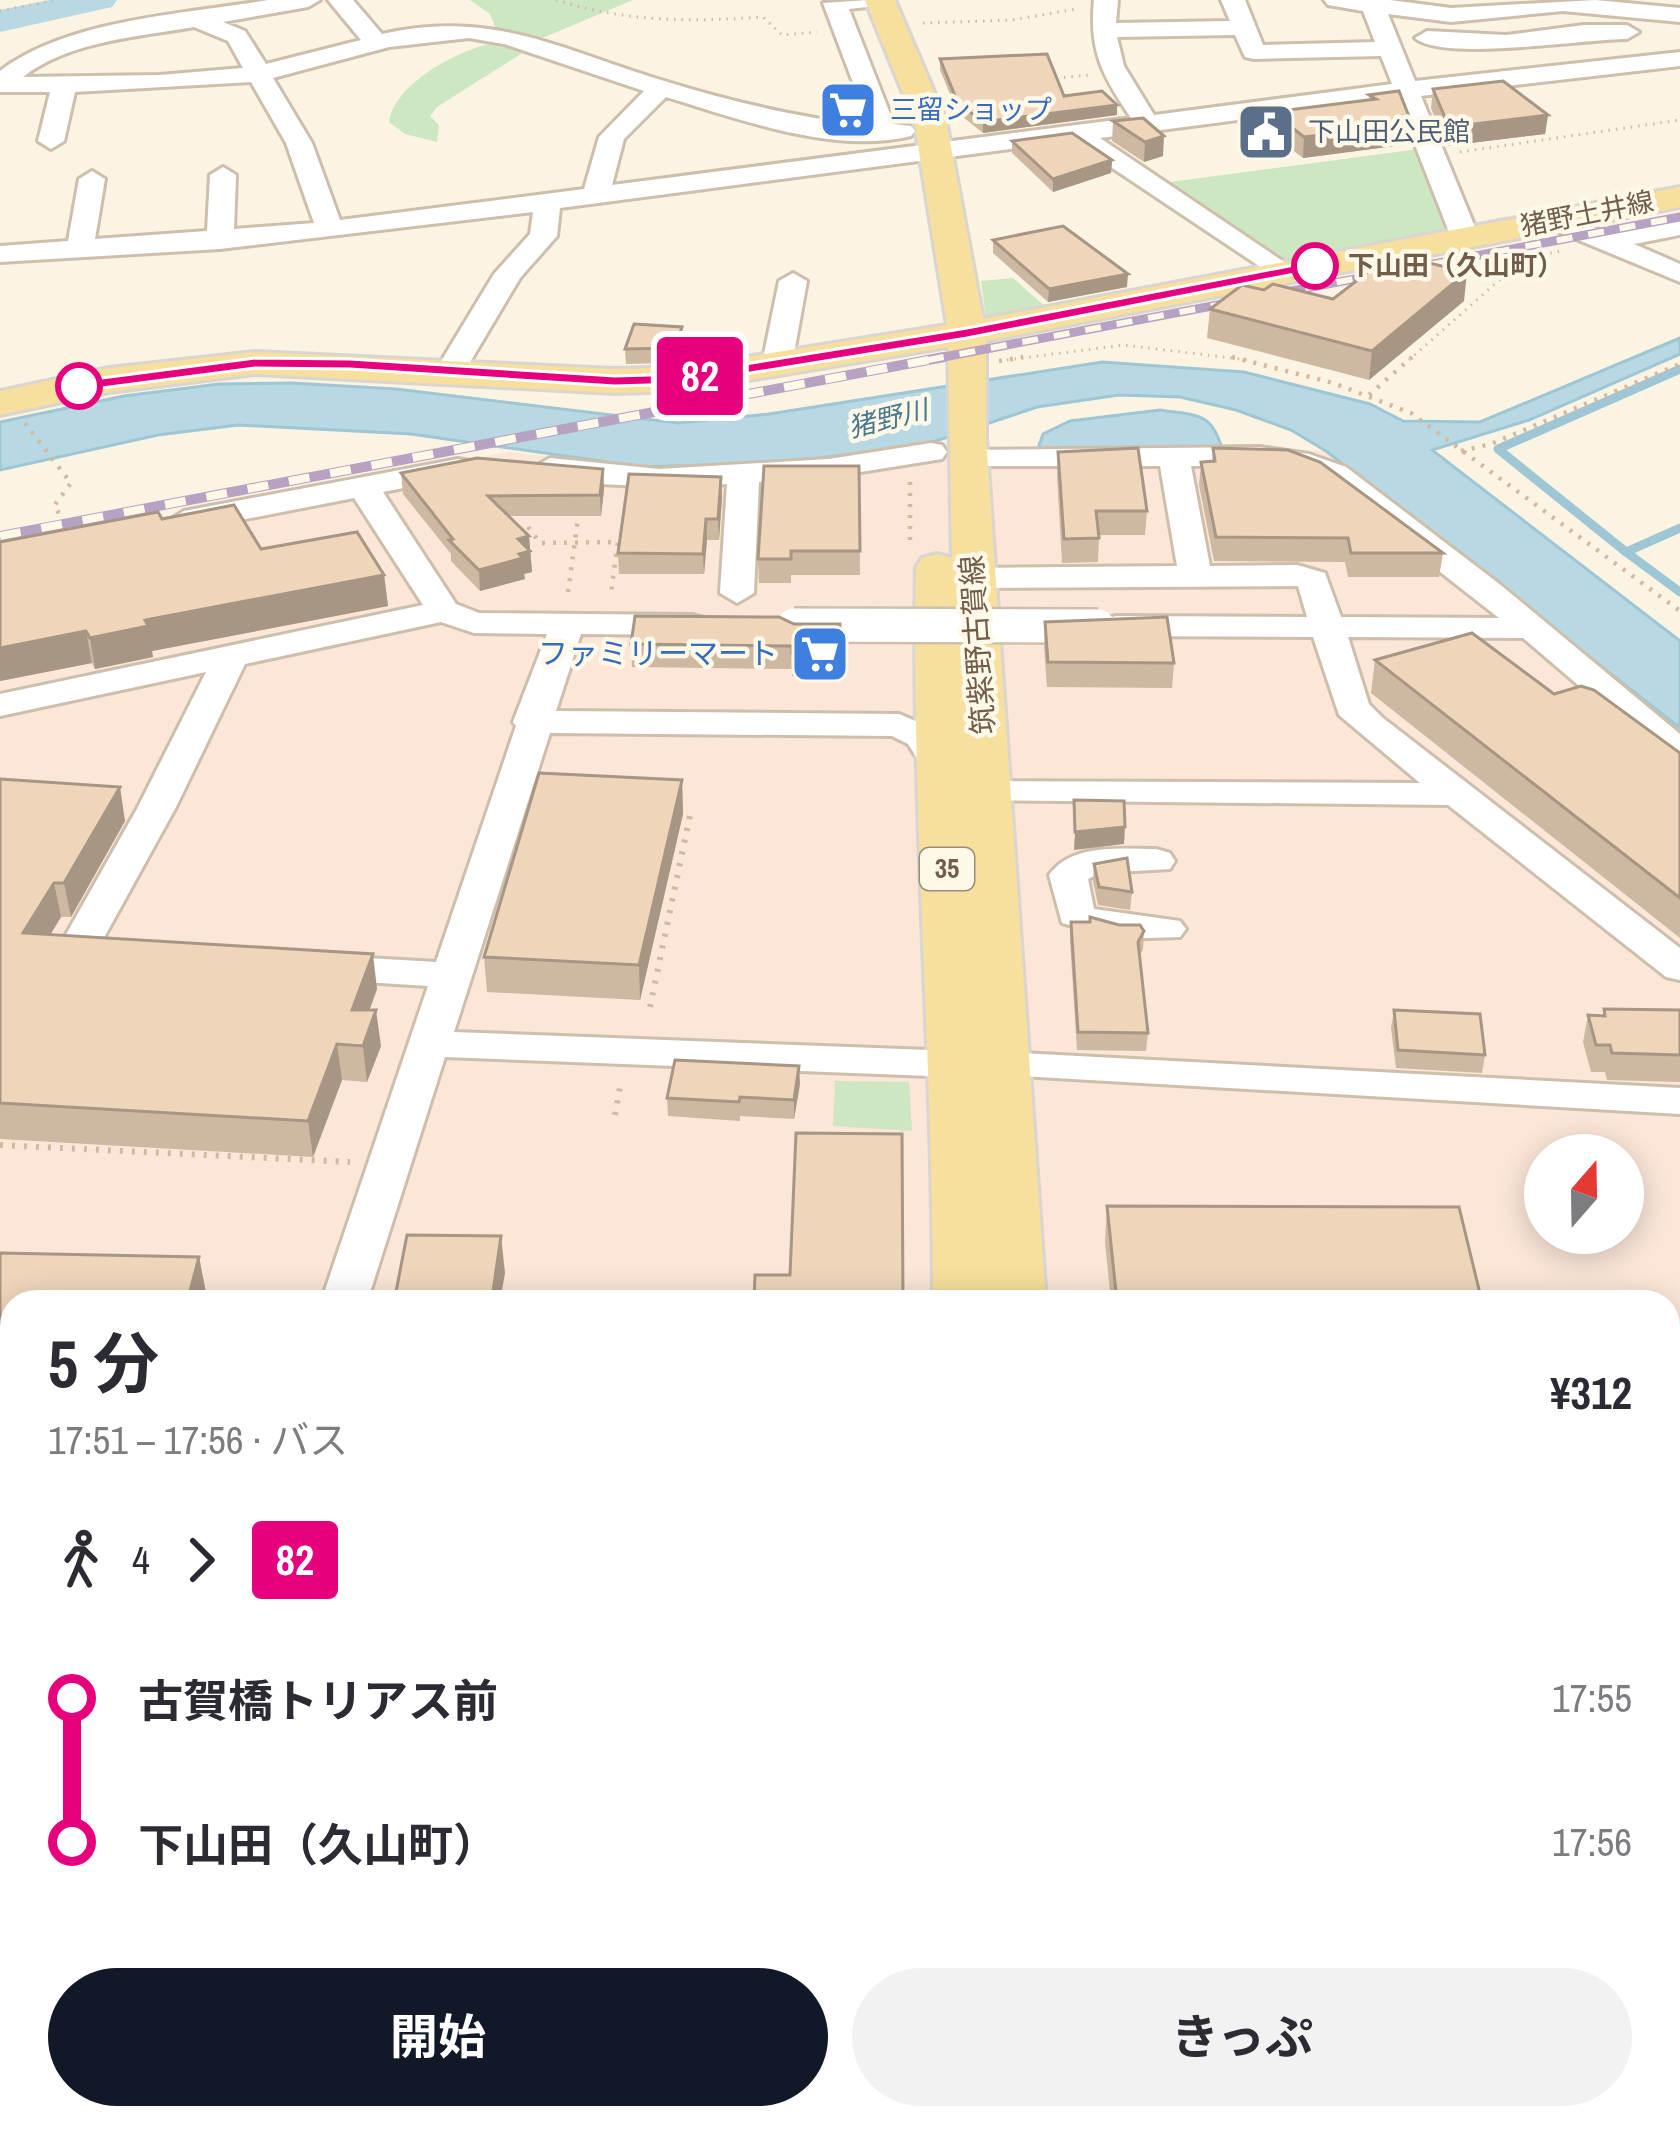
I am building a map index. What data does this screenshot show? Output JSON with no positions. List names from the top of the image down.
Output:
{
  "streets": {
    "main road": ["猪野土井線", "筑紫野古賀線", "35"]
  },
  "crossings": [
    ["猪野土井線", "筑紫野古賀線"]
  ],
  "water": ["猪野川"],
  "places": {
    "supermarket": ["三留ショップ", "ファミリーマート"],
    "public building": ["下山田公民館"],
    "other": ["下山田（久山町）"]
  },
  "lines": ["bus line 82"],
  "north": "top",
  "page": {
    "on_map": "82",
    "heading": ["5 分", "17:51 – 17:56 · バス", "¥312"],
    "legs": ["4", "82"],
    "list": [
      {
        "name": "古賀橋トリアス前",
        "value": "17:55"
      },
      {
        "name": "下山田（久山町）",
        "value": "17:56"
      }
    ],
    "buttons": ["開始", "きっぷ"]
  }
}
